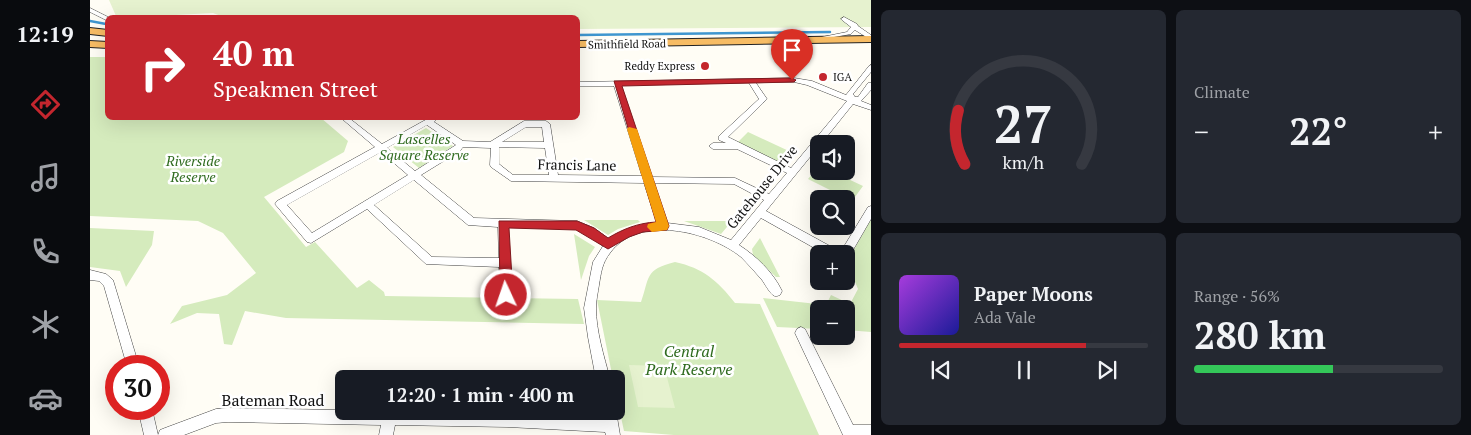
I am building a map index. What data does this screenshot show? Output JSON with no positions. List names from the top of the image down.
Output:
{
  "streets": {
    "highway": ["Smithfield Road"],
    "street": ["Francis Lane", "Gatehouse Drive", "Bateman Road"]
  },
  "crossings": [
    ["Francis Lane", "Gatehouse Drive"]
  ],
  "parks": ["Lascelles Square Reserve", "Riverside Reserve", "Central Park Reserve"],
  "places": ["Reddy Express", "IGA"],
  "page": {
    "tabs": "12:19",
    "tile": [
      "Climate",
      ["Range · 56%", "280 km"]
    ],
    "turn": ["40 m", "Speakmen Street"],
    "heat": ["−", "22°", "+"],
    "map_buttons": ["+", "−"],
    "song": ["Paper Moons", "Ada Vale"],
    "limit": "30",
    "trip": "12:20 · 1 min · 400 m",
    "gauge": ["27", "km/h"]
  }
}
